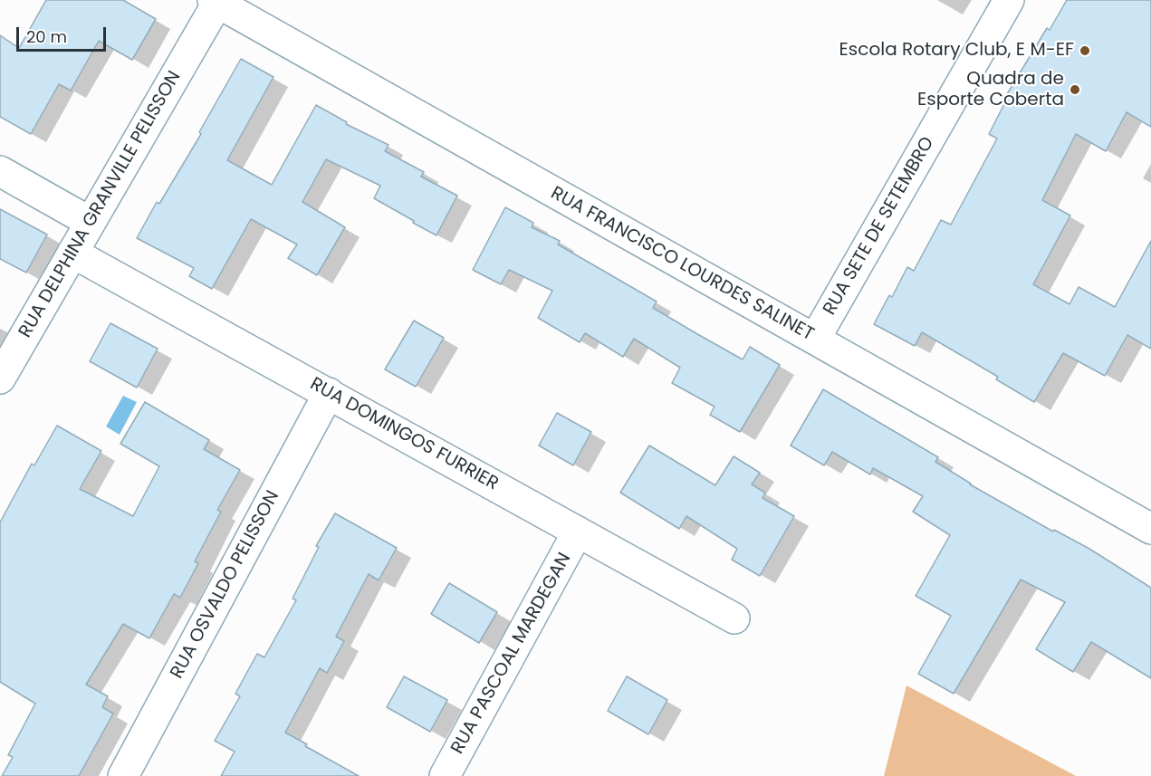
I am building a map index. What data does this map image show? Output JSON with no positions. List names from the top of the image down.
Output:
{
  "streets": {
    "street": [
      "RUA DELPHINA GRANVILLE PELISSON",
      "RUA SETE DE SETEMBRO",
      "RUA FRANCISCO LOURDES SALINET",
      "RUA DOMINGOS FURRIER",
      "RUA OSVALDO PELISSON",
      "RUA PASCOAL MARDEGAN"
    ]
  },
  "crossings": [
    ["RUA DELPHINA GRANVILLE PELISSON", "RUA FRANCISCO LOURDES SALINET"],
    ["RUA DELPHINA GRANVILLE PELISSON", "RUA DOMINGOS FURRIER"],
    ["RUA SETE DE SETEMBRO", "RUA FRANCISCO LOURDES SALINET"],
    ["RUA DOMINGOS FURRIER", "RUA OSVALDO PELISSON"],
    ["RUA DOMINGOS FURRIER", "RUA PASCOAL MARDEGAN"]
  ],
  "places": ["Escola Rotary Club, E M-EF", "Quadra de Esporte Coberta"],
  "scale_bar": "20 m"
}
